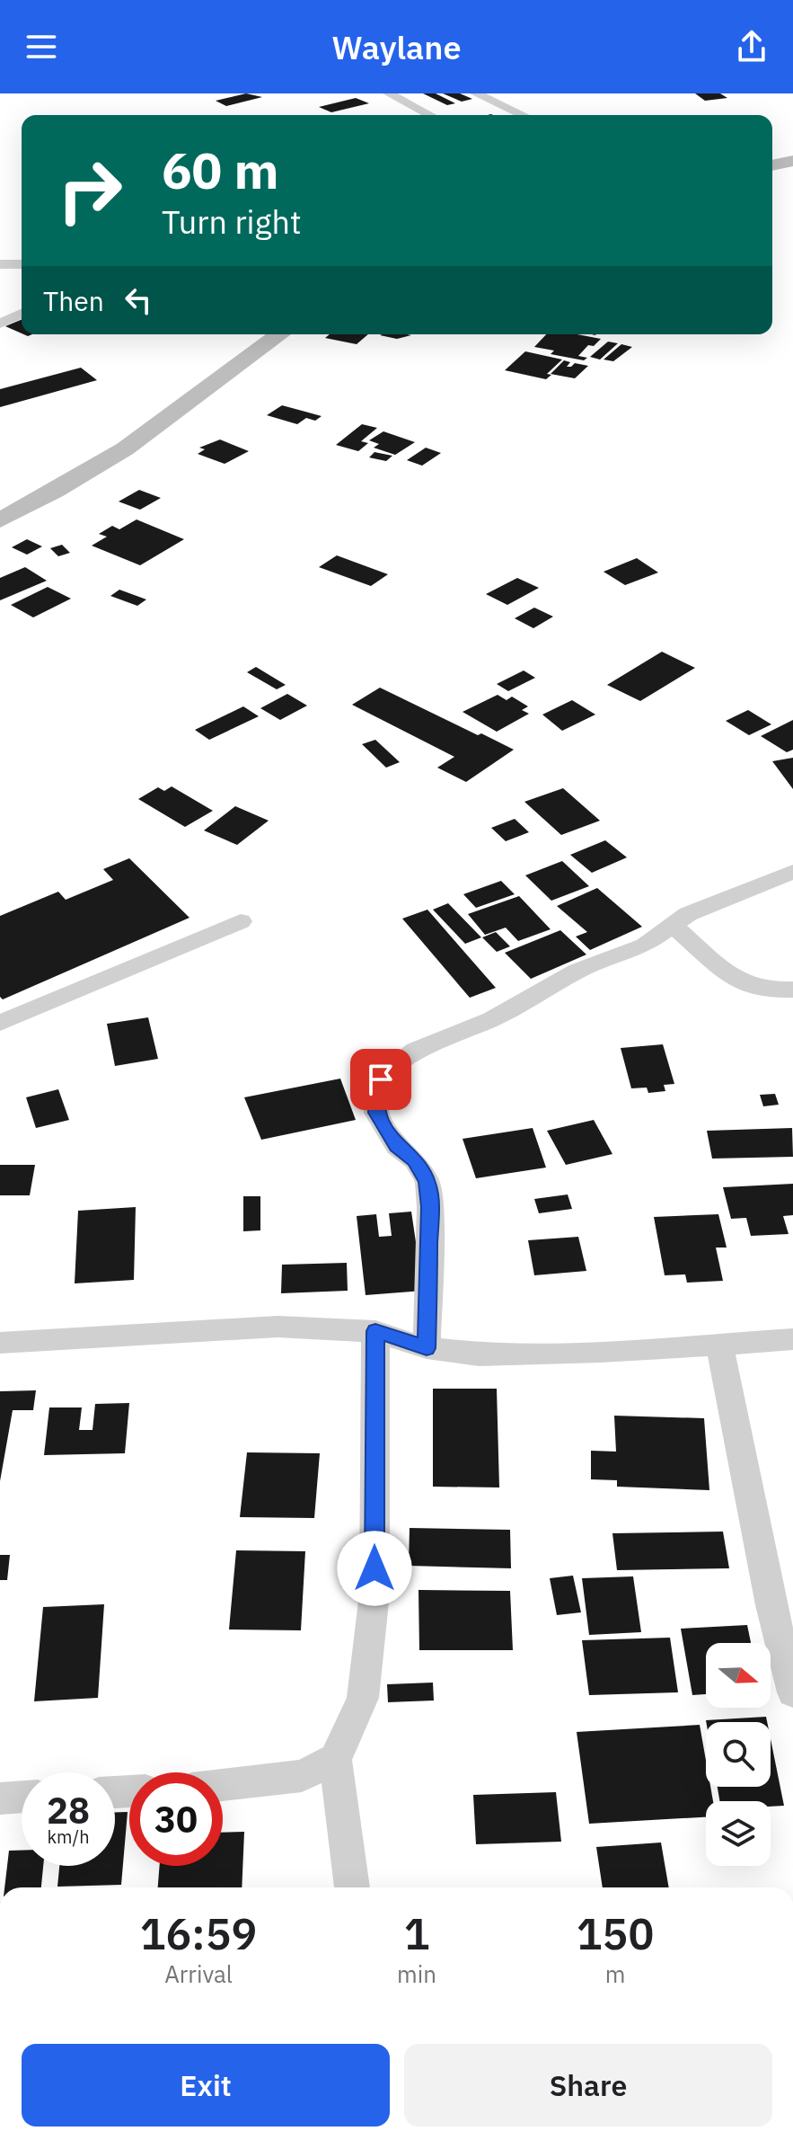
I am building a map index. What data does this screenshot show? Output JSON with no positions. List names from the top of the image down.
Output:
{
  "north": "right",
  "page": {
    "header": "Waylane",
    "turn": ["60 m", "Turn right"],
    "then": "Then",
    "speed": "28 km/h",
    "limit": "30",
    "eta": [
      "16:59",
      "Arrival",
      "1",
      "min",
      "150",
      "m"
    ],
    "buttons": ["Exit", "Share"]
  }
}
